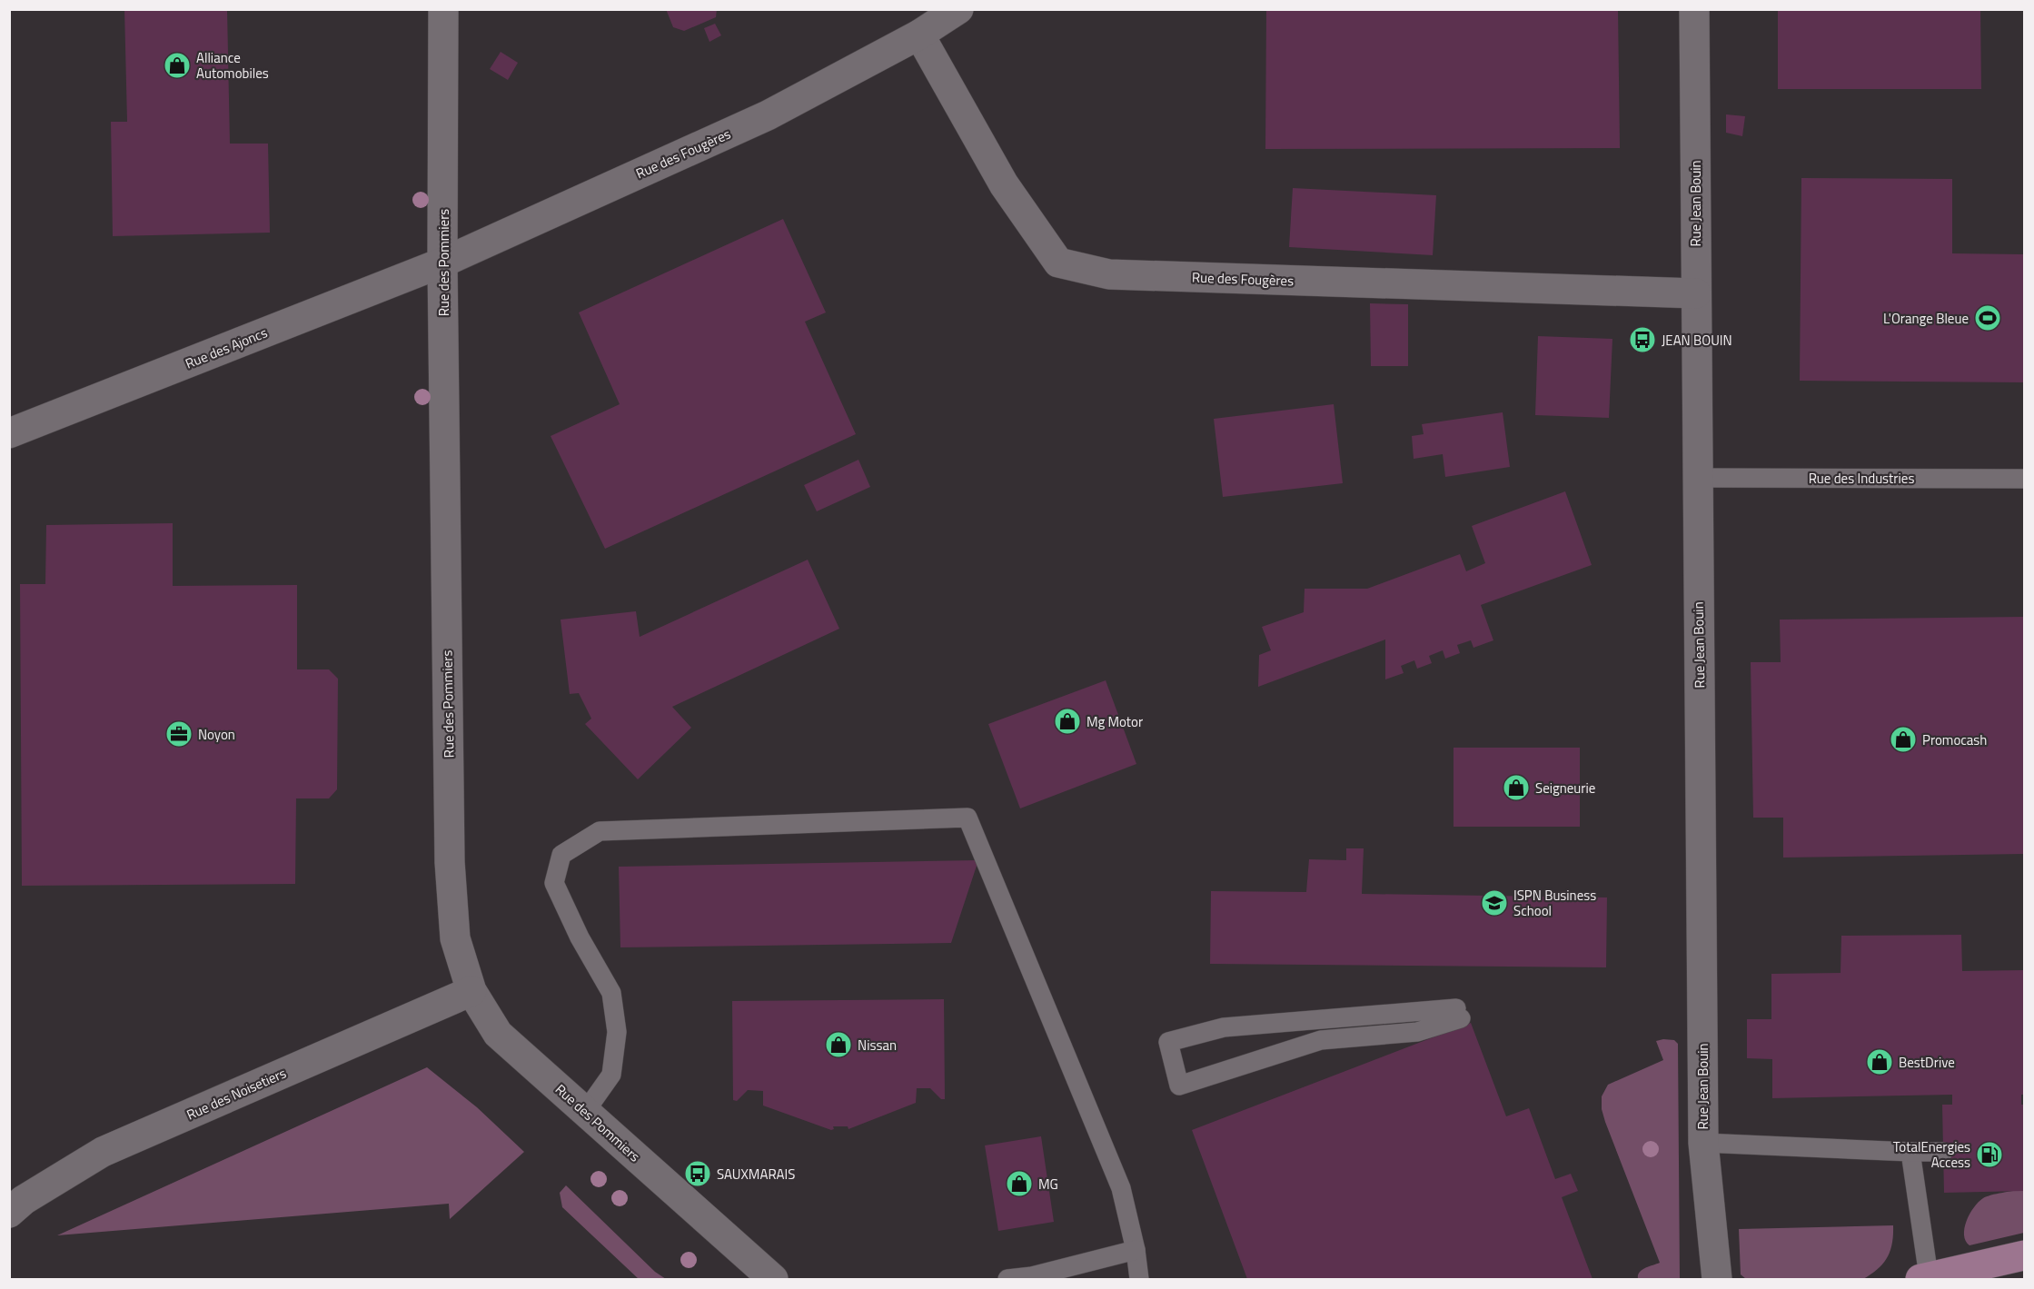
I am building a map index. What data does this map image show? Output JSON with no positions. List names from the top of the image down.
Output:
{
  "streets": {
    "street": [
      "Rue des Fougères",
      "Rue Jean Bouin",
      "Rue des Pommiers",
      "Rue des Ajoncs",
      "Rue des Noisetiers"
    ],
    "lane": ["Rue des Industries"]
  },
  "crossings": [
    ["Rue des Fougères", "Rue Jean Bouin"],
    ["Rue des Fougères", "Rue des Pommiers"],
    ["Rue des Fougères", "Rue des Ajoncs"],
    ["Rue Jean Bouin", "Rue des Industries"],
    ["Rue des Pommiers", "Rue des Ajoncs"],
    ["Rue des Pommiers", "Rue des Noisetiers"]
  ],
  "places": {
    "shop": [
      "Alliance Automobiles",
      "Mg Motor",
      "Promocash",
      "Seigneurie",
      "Nissan",
      "BestDrive",
      "MG"
    ],
    "sports": ["L'Orange Bleue"],
    "bus stop": ["JEAN BOUIN", "SAUXMARAIS"],
    "office": ["Noyon"],
    "school or university": ["ISPN Business School"],
    "fuel station": ["TotalEnergies Access"]
  }
}
